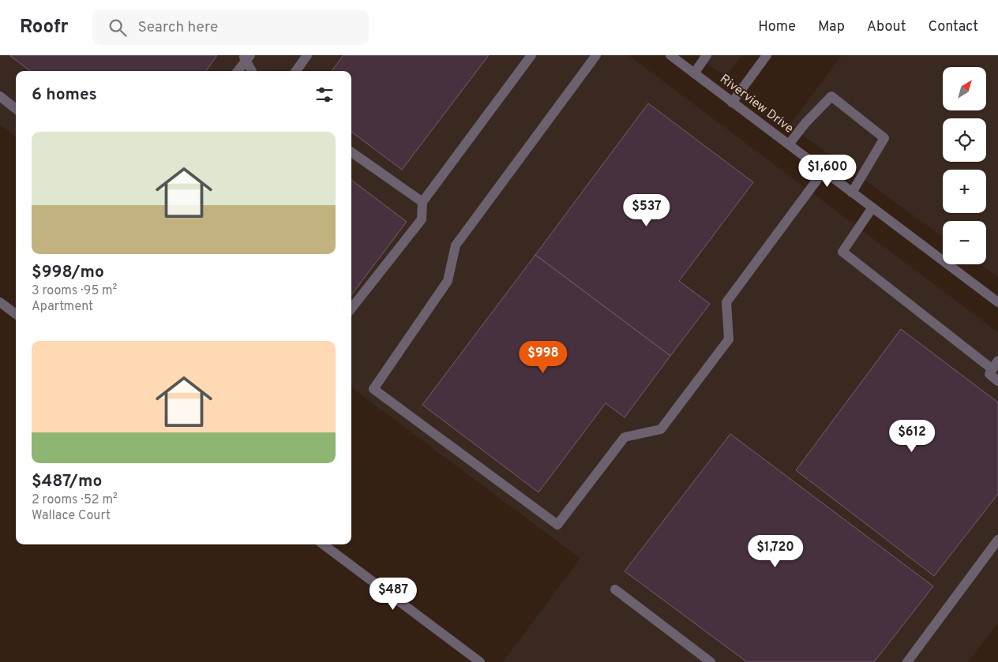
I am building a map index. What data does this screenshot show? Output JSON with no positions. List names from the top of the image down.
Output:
{
  "streets": {
    "street": ["Riverview Drive"]
  },
  "north": "top right",
  "page": {
    "header": "Roofr",
    "search": "Search here",
    "nav": [
      "Home",
      "Map",
      "About",
      "Contact"
    ],
    "map_buttons": ["+", "−"],
    "heading": "6 homes",
    "list": [
      {
        "name": "$998/mo",
        "note": "3 rooms · 95 m² · Apartment"
      },
      {
        "name": "$487/mo",
        "note": "2 rooms · 52 m² · Wallace Court"
      }
    ],
    "price": [
      "$1,600",
      "$537",
      "$998",
      "$612",
      "$1,720",
      "$487"
    ]
  }
}
